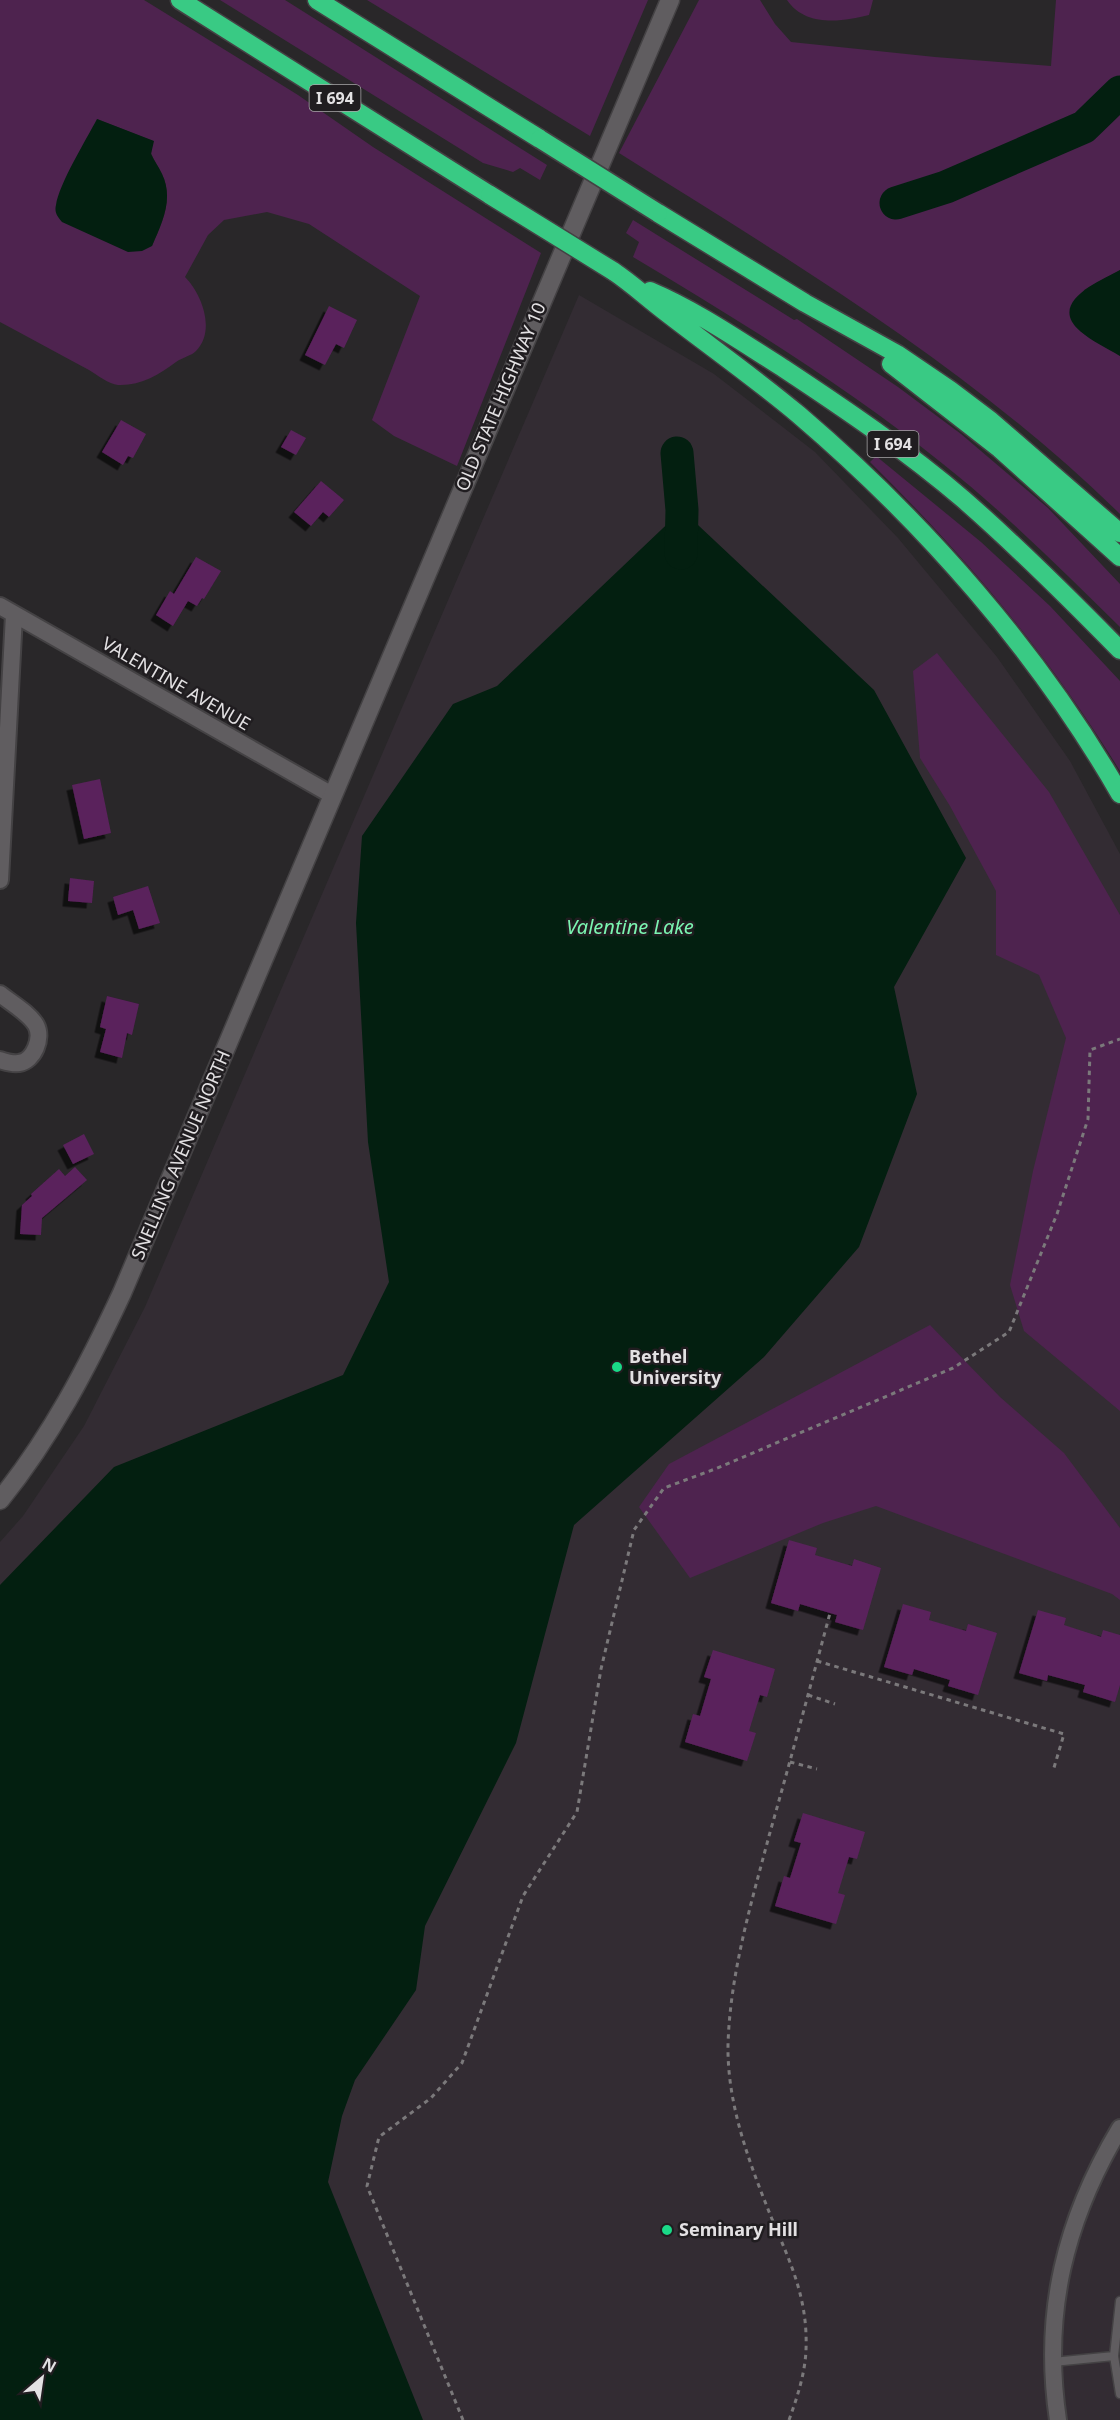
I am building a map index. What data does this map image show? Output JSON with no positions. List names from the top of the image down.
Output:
{
  "streets": {
    "highway": ["I 694"],
    "street": ["OLD STATE HIGHWAY 10", "VALENTINE AVENUE", "SNELLING AVENUE NORTH"]
  },
  "crossings": [
    ["OLD STATE HIGHWAY 10", "VALENTINE AVENUE"],
    ["OLD STATE HIGHWAY 10", "SNELLING AVENUE NORTH"],
    ["VALENTINE AVENUE", "SNELLING AVENUE NORTH"]
  ],
  "water": ["Valentine Lake"],
  "places": ["Bethel University", "Seminary Hill"],
  "north": "top right"
}
